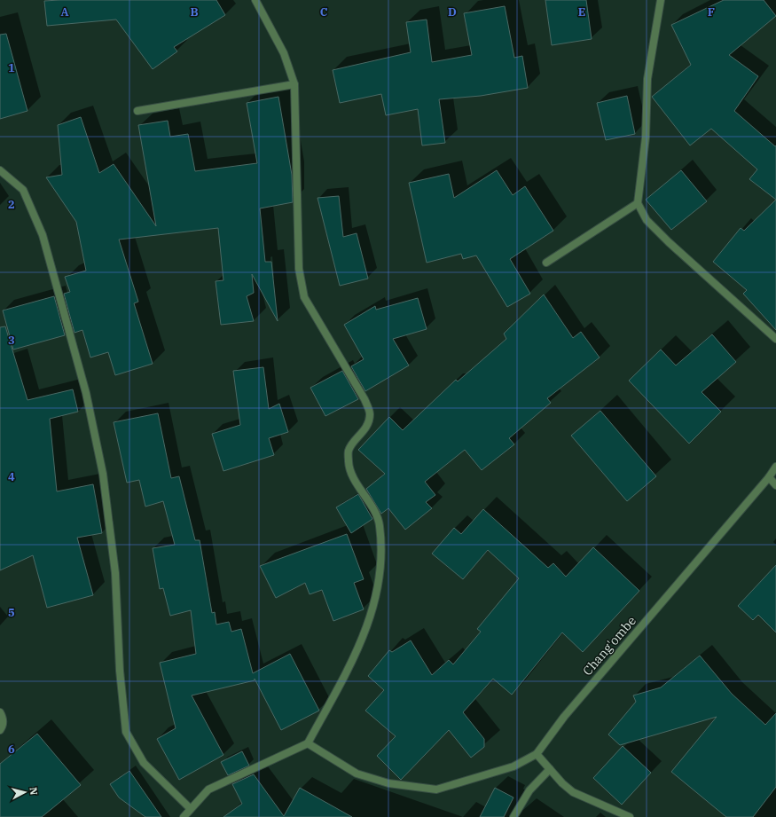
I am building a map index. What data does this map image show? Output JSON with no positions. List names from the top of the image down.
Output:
{
  "streets": {
    "street": ["Chang'ombe"]
  },
  "north": "right",
  "grid": {
    "columns": [
      "A",
      "B",
      "C",
      "D",
      "E",
      "F"
    ],
    "rows": [
      "1",
      "2",
      "3",
      "4",
      "5",
      "6"
    ]
  }
}
